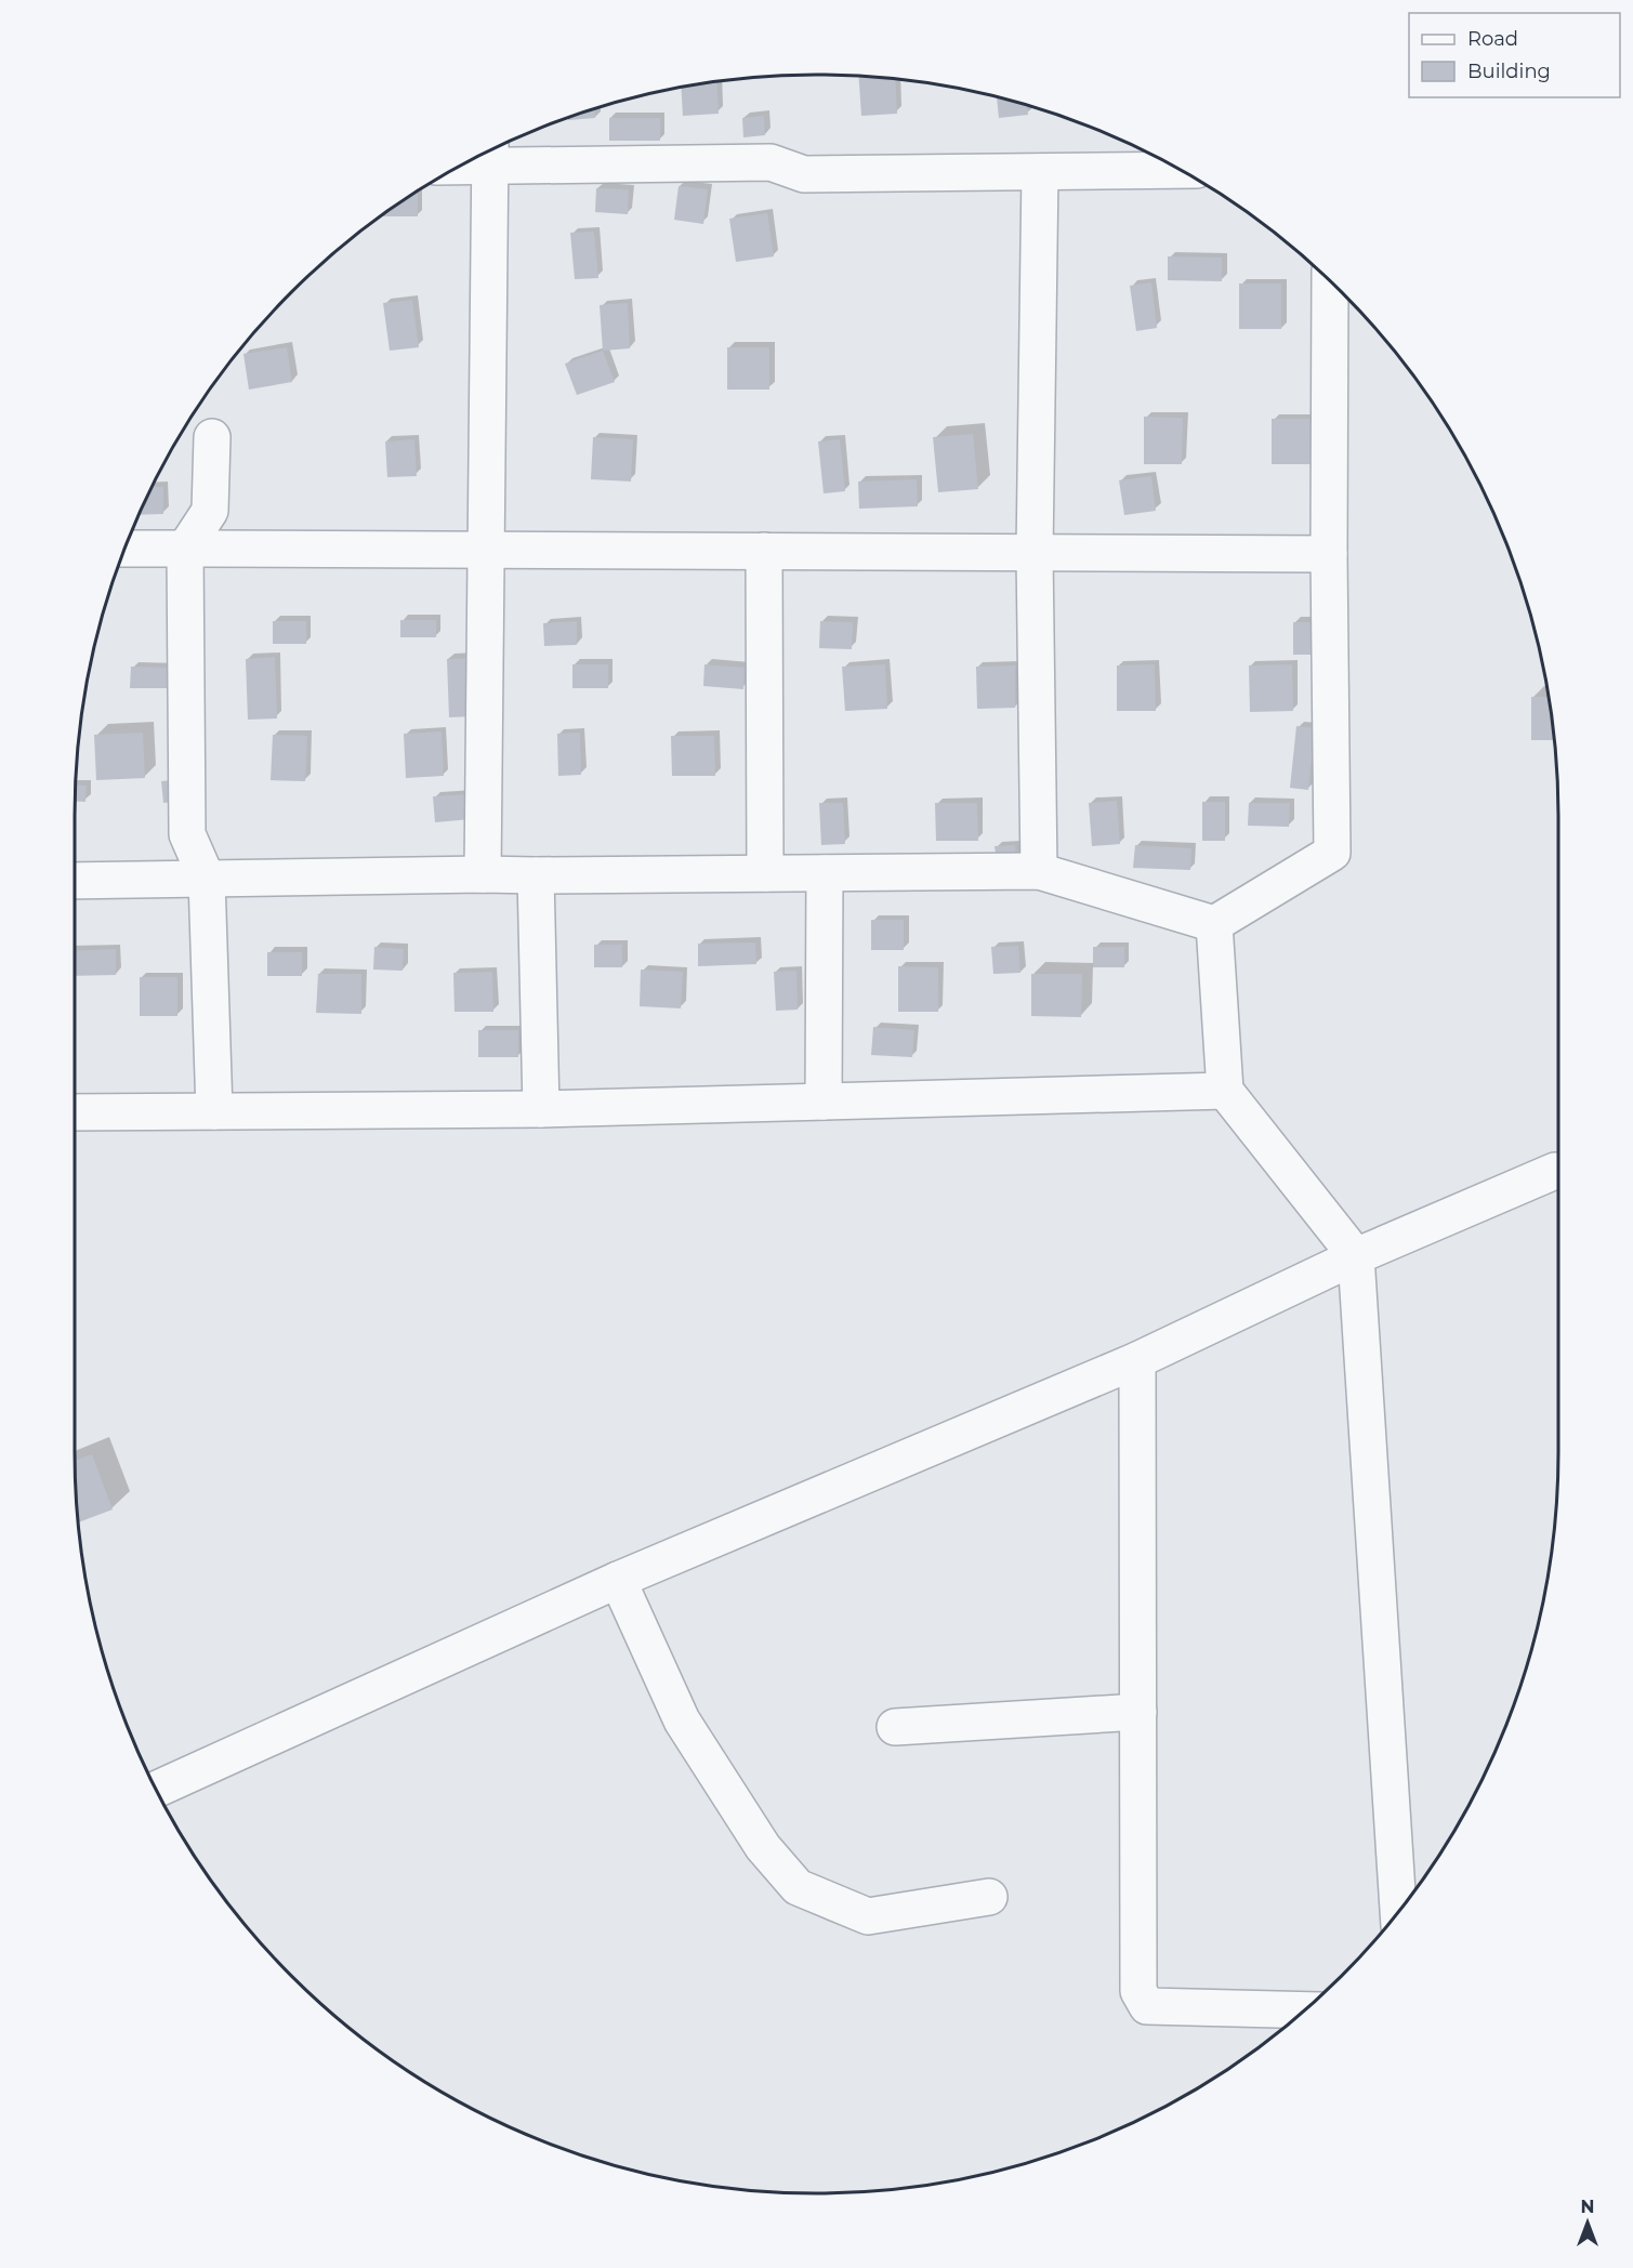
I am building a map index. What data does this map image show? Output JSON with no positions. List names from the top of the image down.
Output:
{
  "legend": ["Road", "Building"],
  "north": "top"
}
